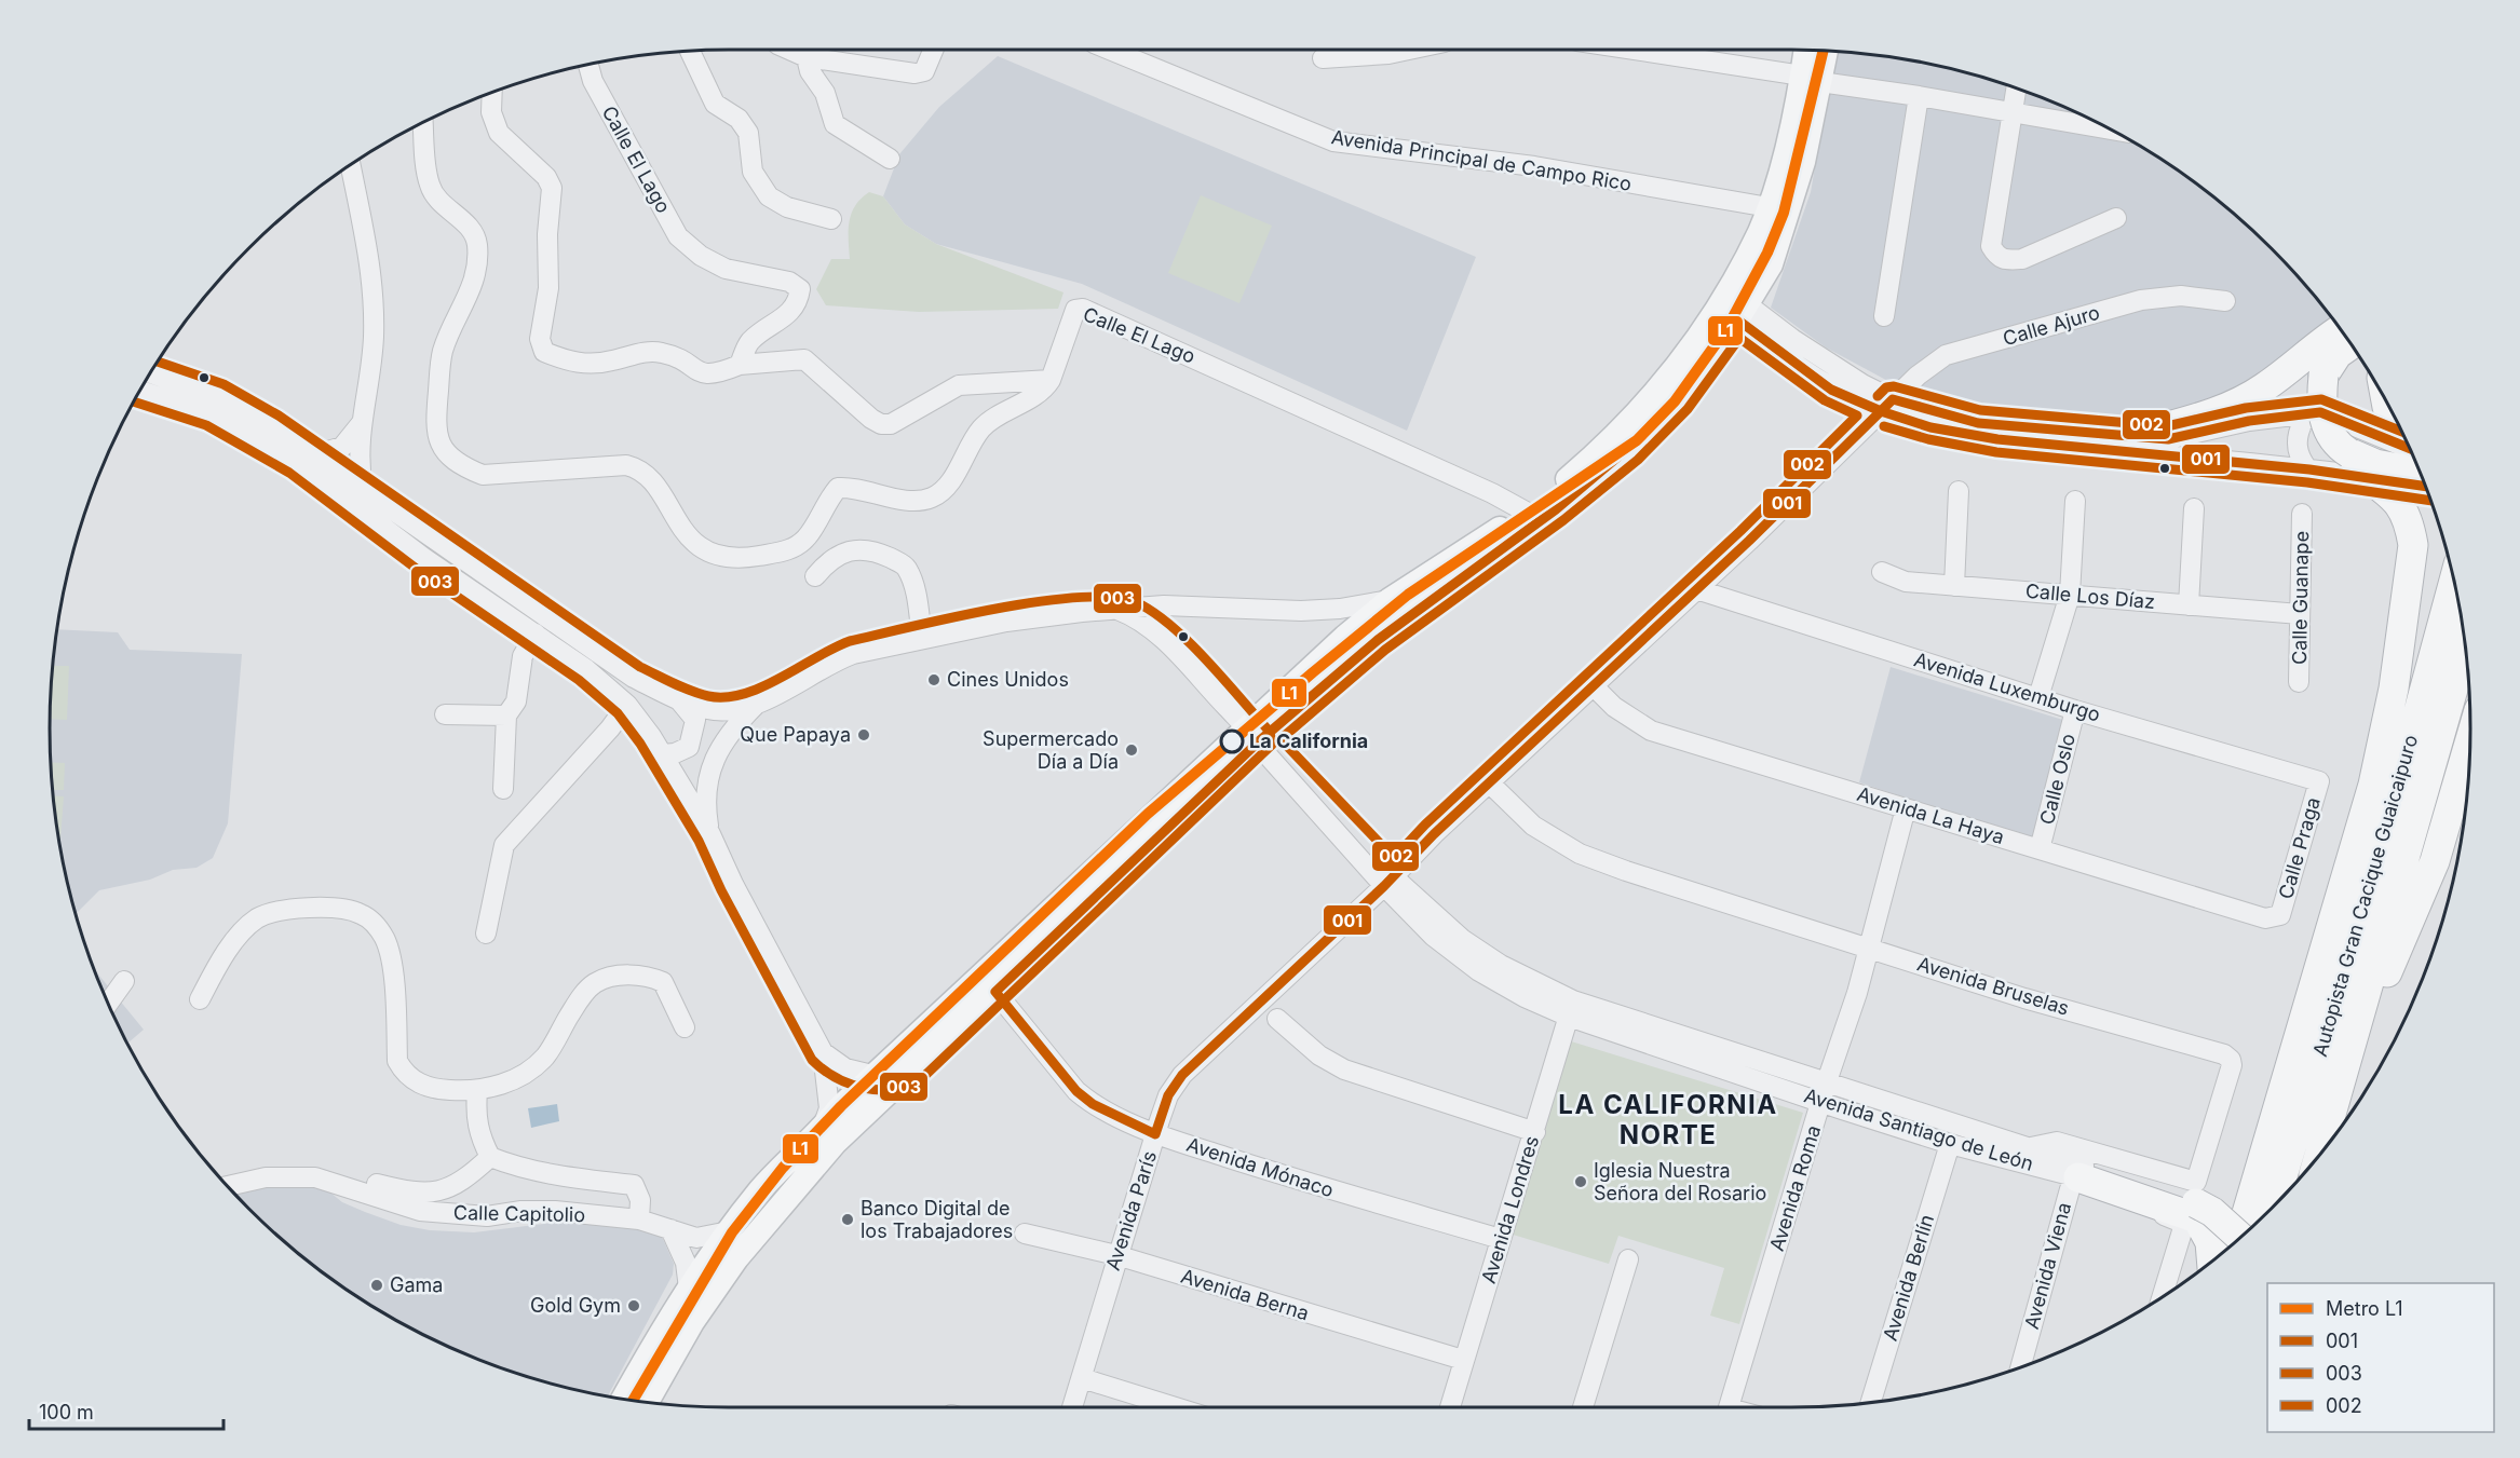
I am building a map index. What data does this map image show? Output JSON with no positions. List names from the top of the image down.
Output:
{
  "streets": {
    "highway": ["Autopista Gran Cacique Guaicaipuro"],
    "street": [
      "Calle El Lago",
      "Avenida Principal de Campo Rico",
      "Calle Ajuro",
      "Calle Los Díaz",
      "Calle Guanape",
      "Avenida Luxemburgo",
      "Calle Oslo",
      "Avenida La Haya",
      "Calle Praga",
      "Avenida Bruselas",
      "Avenida Santiago de León",
      "Avenida Mónaco",
      "Avenida Roma",
      "Avenida Londres",
      "Avenida París",
      "Calle Capitolio",
      "Avenida Viena",
      "Avenida Berlín",
      "Avenida Berna"
    ]
  },
  "crossings": [
    ["Calle Ajuro", "Avenida París"],
    ["Calle Los Díaz", "Calle Guanape"],
    ["Avenida Luxemburgo", "Calle Oslo"],
    ["Avenida Luxemburgo", "Calle Praga"],
    ["Avenida Luxemburgo", "Avenida París"],
    ["Calle Oslo", "Avenida La Haya"],
    ["Avenida La Haya", "Calle Praga"],
    ["Avenida La Haya", "Avenida Roma"],
    ["Avenida La Haya", "Avenida París"],
    ["Avenida Bruselas", "Avenida Santiago de León"],
    ["Avenida Bruselas", "Avenida Roma"],
    ["Avenida Bruselas", "Avenida París"],
    ["Avenida Santiago de León", "Avenida Roma"],
    ["Avenida Santiago de León", "Avenida Londres"],
    ["Avenida Santiago de León", "Avenida París"],
    ["Avenida Santiago de León", "Avenida Viena"],
    ["Avenida Santiago de León", "Avenida Berlín"],
    ["Avenida Mónaco", "Avenida Londres"],
    ["Avenida Mónaco", "Avenida París"],
    ["Avenida Londres", "Avenida Berna"],
    ["Avenida París", "Avenida Berna"]
  ],
  "districts": ["LA CALIFORNIA NORTE"],
  "places": [
    "Cines Unidos",
    "Que Papaya",
    "La California",
    "Supermercado Día a Día",
    "Iglesia Nuestra Señora del Rosario",
    "Banco Digital de los Trabajadores",
    "Gama",
    "Gold Gym"
  ],
  "lines": [
    "metro line L1",
    "transit line 001",
    "transit line 002",
    "transit line 003"
  ],
  "legend": [
    "Metro L1",
    "001",
    "003",
    "002"
  ],
  "scale_bar": "100 m"
}
